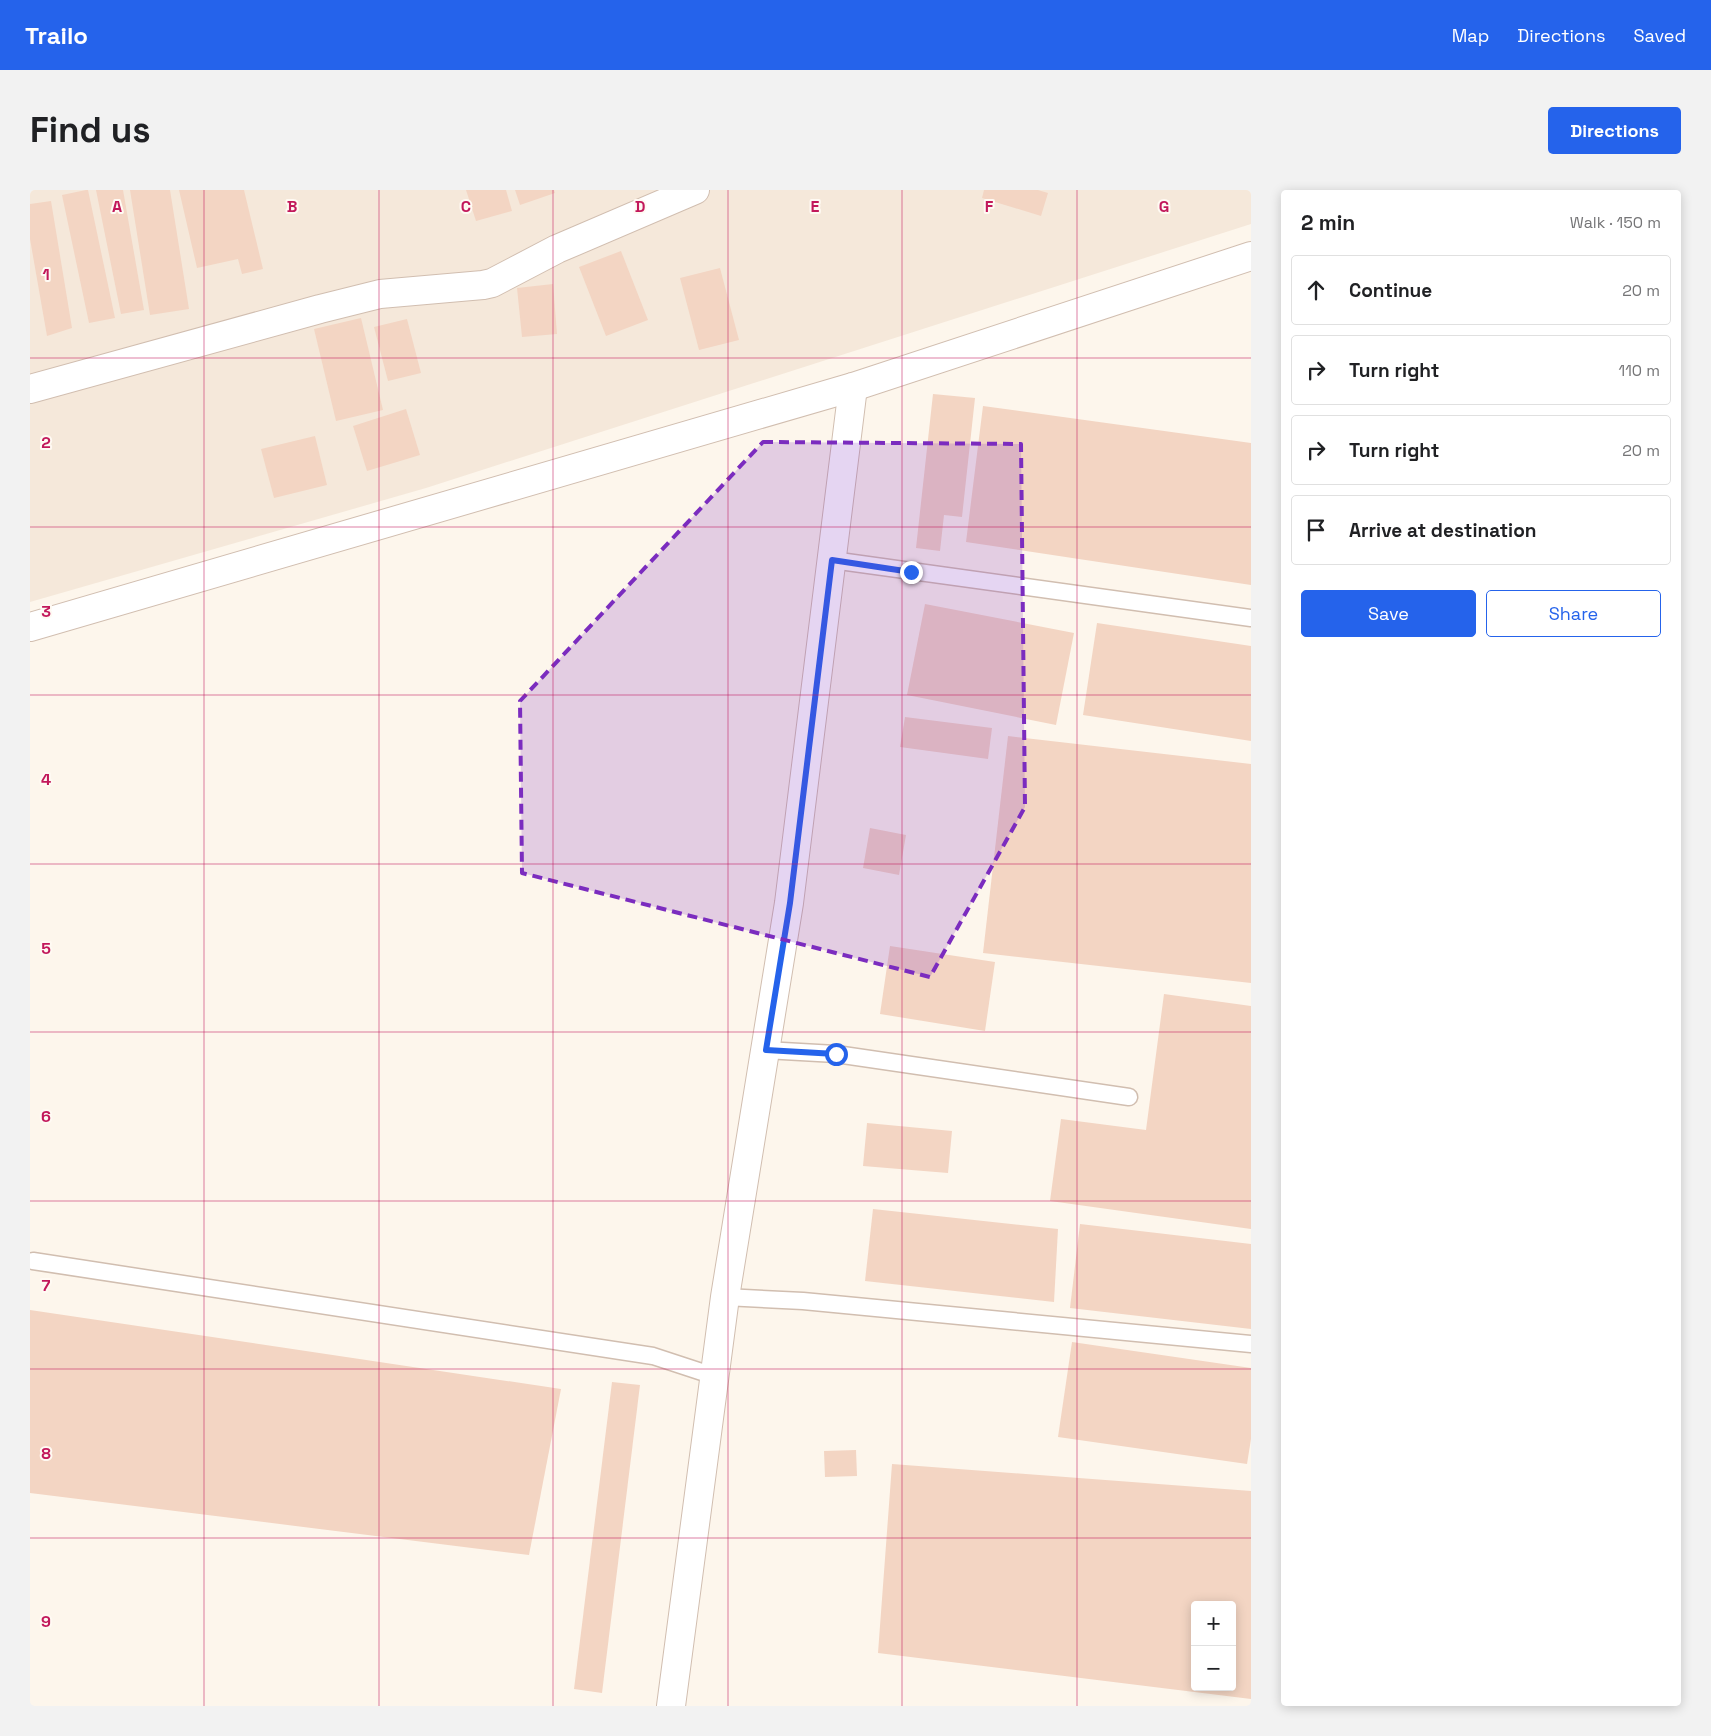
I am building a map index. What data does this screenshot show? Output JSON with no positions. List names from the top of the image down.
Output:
{
  "page": {
    "header": "Trailo",
    "nav": ["Map", "Directions", "Saved"],
    "buttons": [
      "Directions",
      ["Save", "Share"]
    ],
    "title": "Find us",
    "heading": ["2 min", "Walk · 150 m"],
    "list": [
      ["Continue", "20 m"],
      ["Turn right", "110 m"],
      ["Turn right", "20 m"],
      "Arrive at destination"
    ],
    "map_buttons": ["+", "−"]
  },
  "grid": {
    "columns": [
      "A",
      "B",
      "C",
      "D",
      "E",
      "F",
      "G"
    ],
    "rows": [
      "1",
      "2",
      "3",
      "4",
      "5",
      "6",
      "7",
      "8",
      "9"
    ]
  }
}
